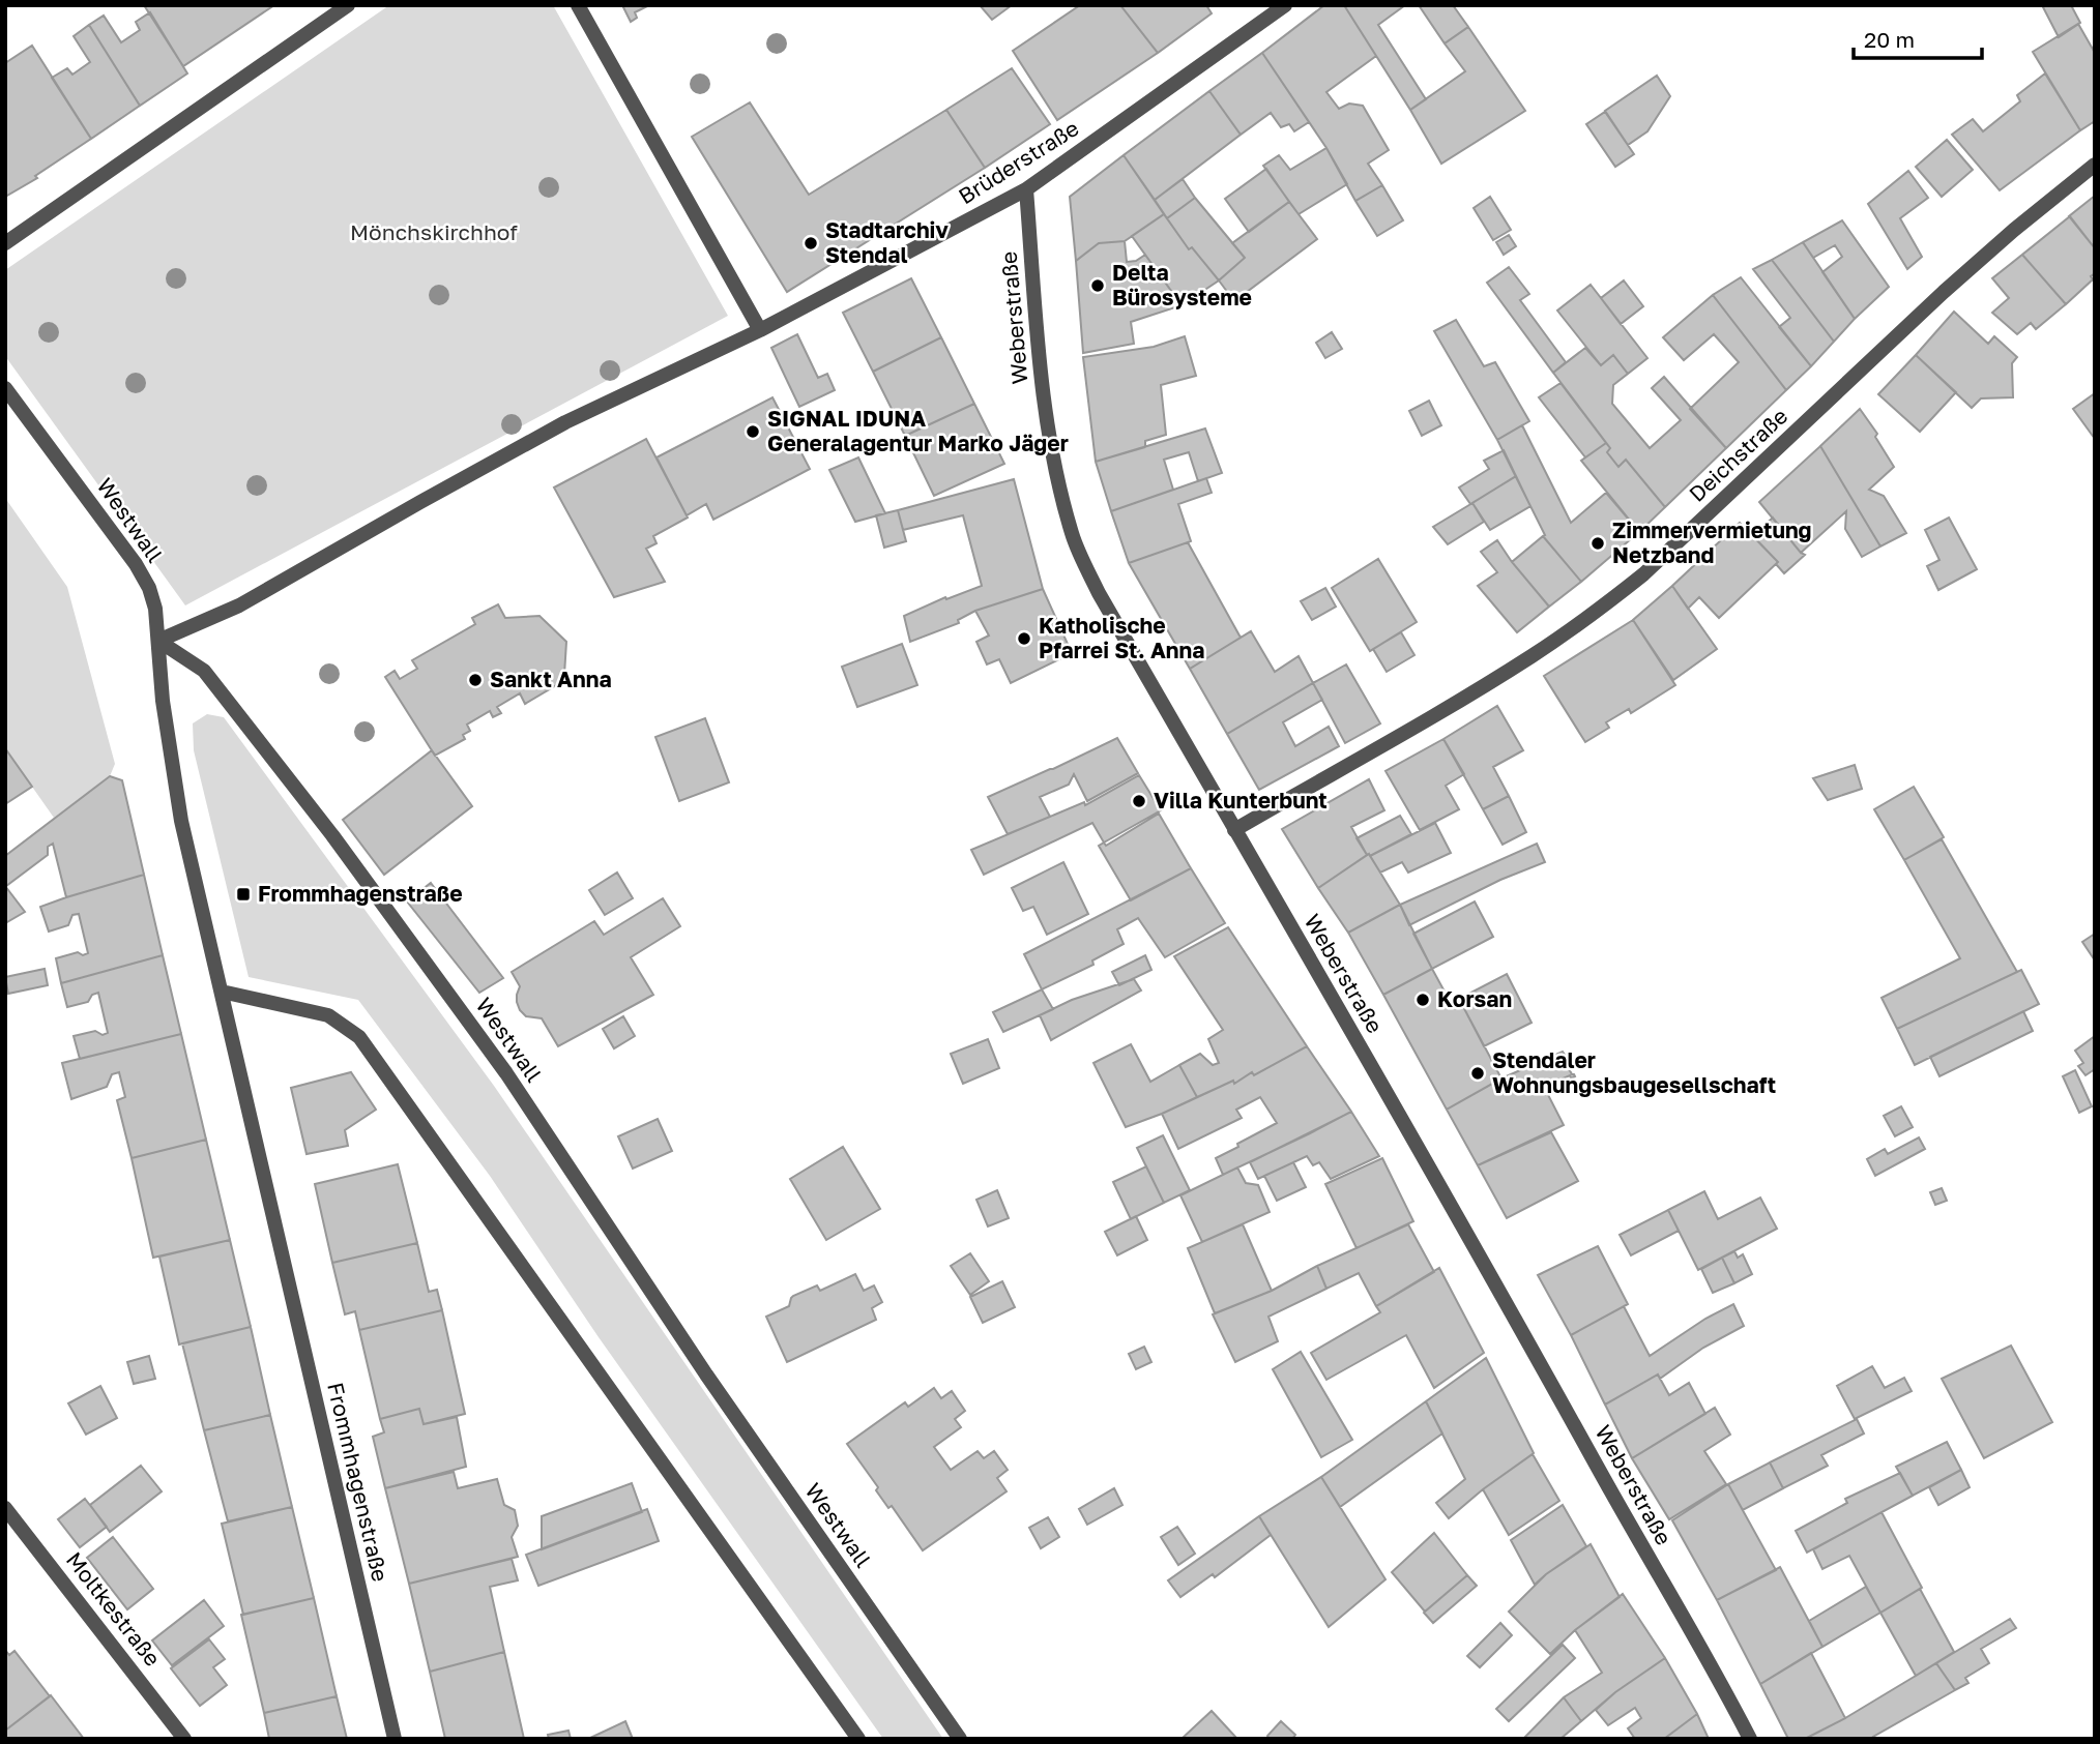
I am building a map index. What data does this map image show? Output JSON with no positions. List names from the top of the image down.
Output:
{
  "streets": {
    "street": [
      "Brüderstraße",
      "Weberstraße",
      "Deichstraße",
      "Westwall",
      "Frommhagenstraße",
      "Moltkestraße"
    ]
  },
  "crossings": [
    ["Brüderstraße", "Weberstraße"],
    ["Weberstraße", "Deichstraße"],
    ["Westwall", "Frommhagenstraße"]
  ],
  "parks": ["Mönchskirchhof"],
  "places": {
    "other": [
      "Stadtarchiv Stendal",
      "Delta Bürosysteme",
      "SIGNAL IDUNA Generalagentur Marko Jäger",
      "Zimmervermietung Netzband",
      "Katholische Pfarrei St. Anna",
      "Sankt Anna",
      "Villa Kunterbunt",
      "Korsan",
      "Stendaler Wohnungsbaugesellschaft"
    ],
    "transit": ["Frommhagenstraße"]
  },
  "scale_bar": "20 m"
}
